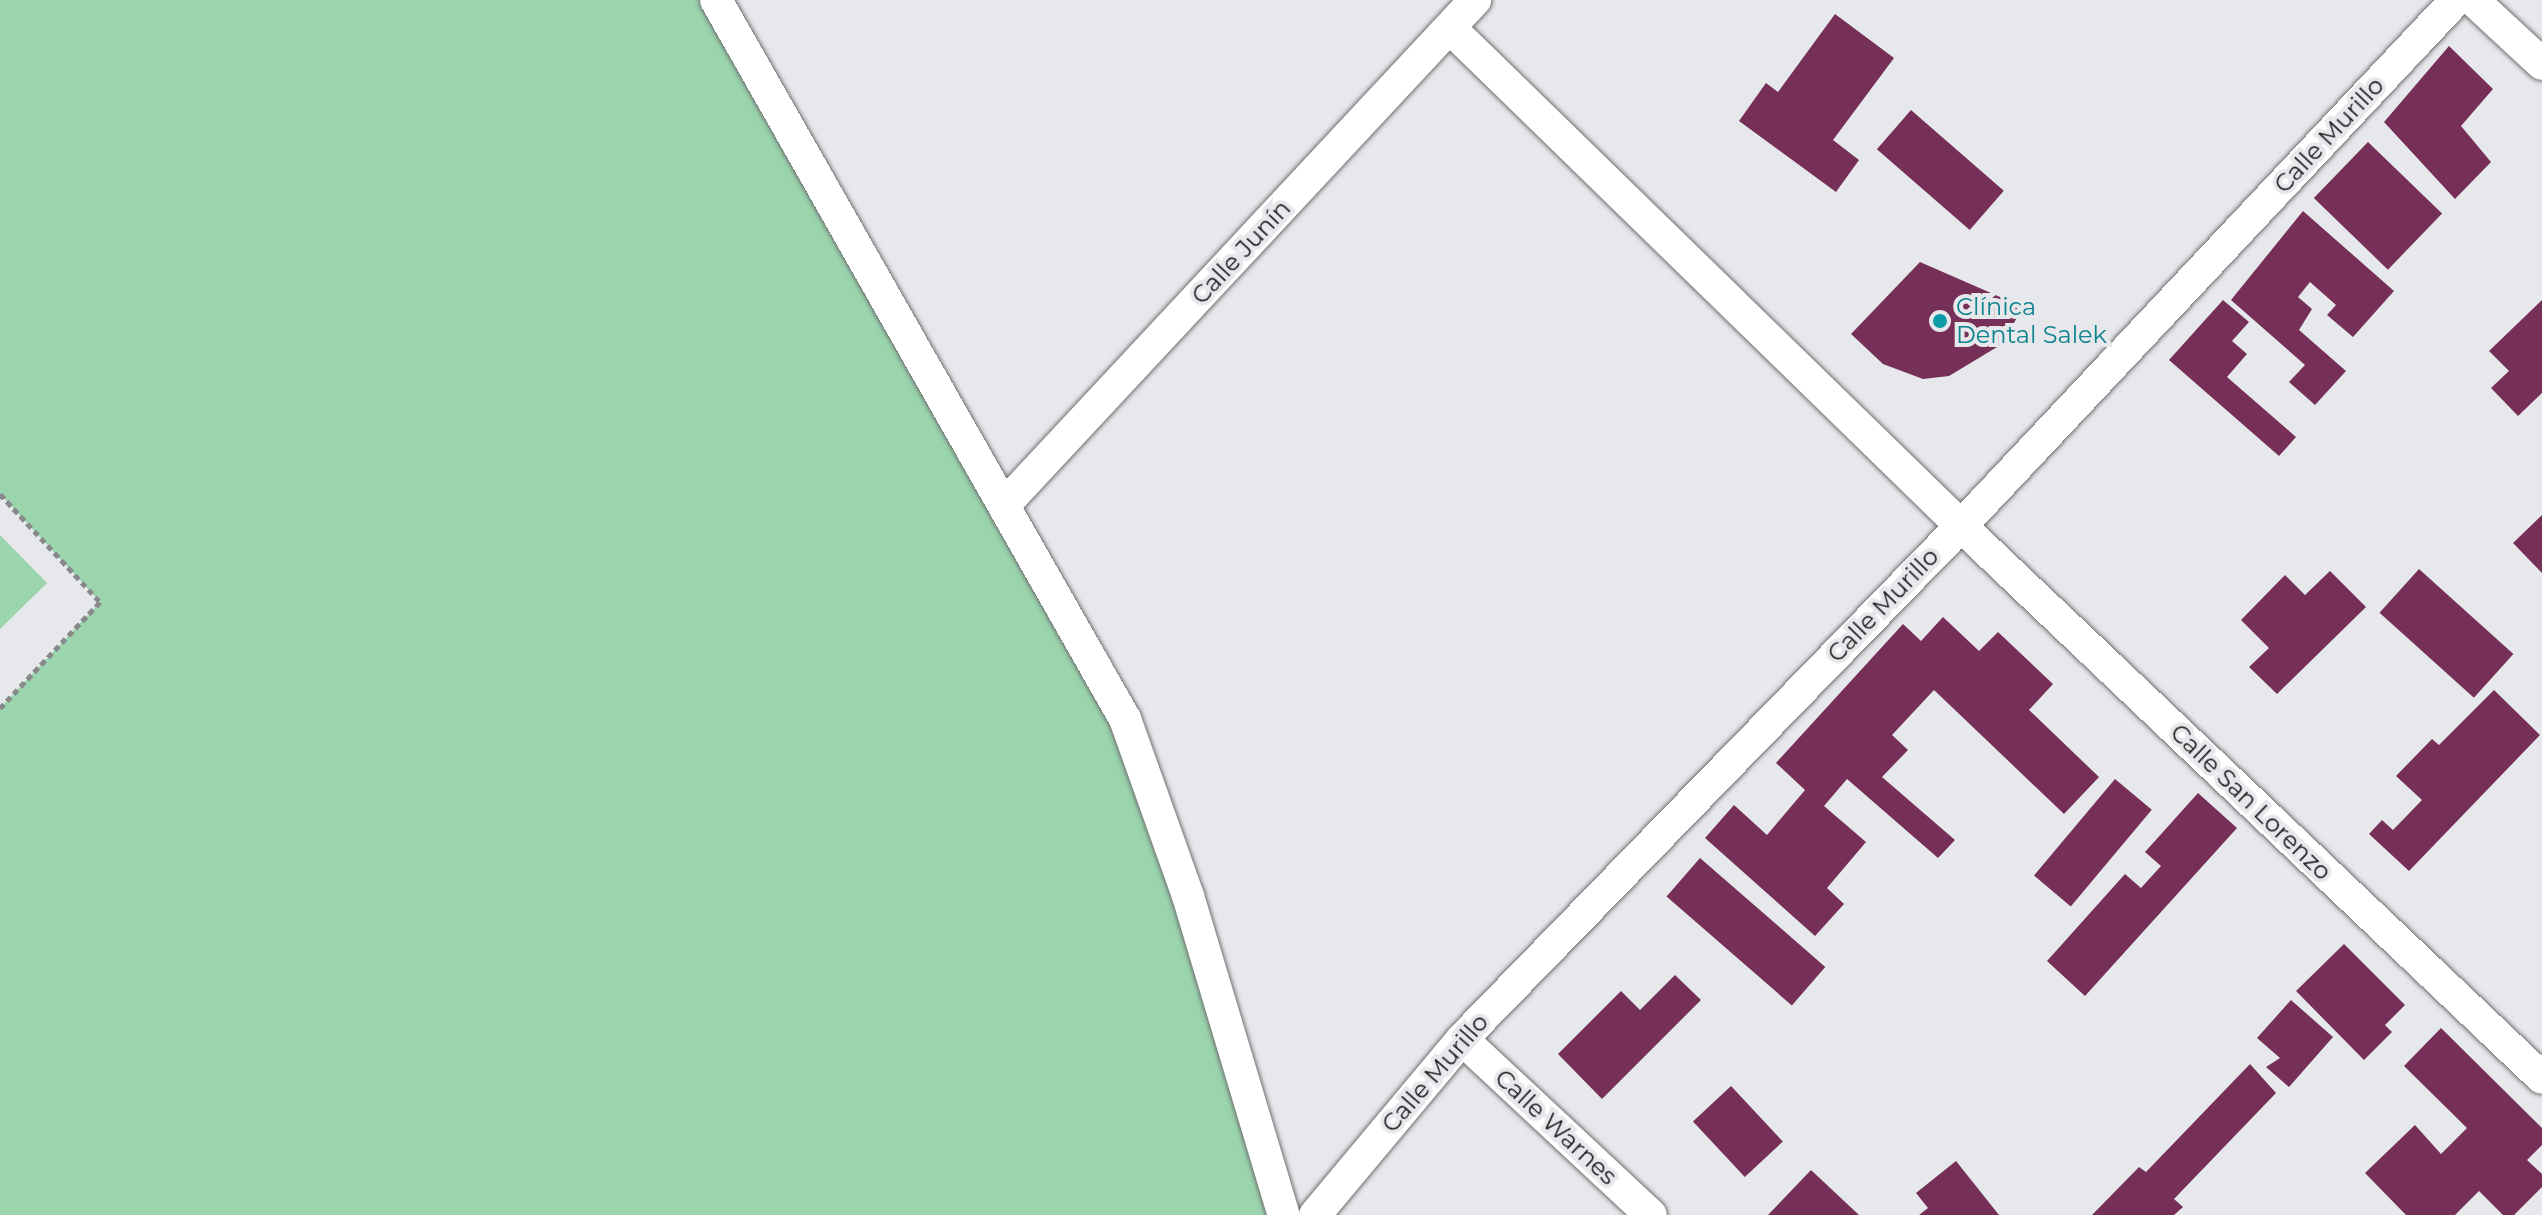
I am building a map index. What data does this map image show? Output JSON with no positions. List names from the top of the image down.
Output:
{
  "streets": {
    "street": [
      "Calle Murillo",
      "Calle Junín",
      "Calle San Lorenzo",
      "Calle Warnes"
    ]
  },
  "crossings": [
    ["Calle Murillo", "Calle San Lorenzo"],
    ["Calle Murillo", "Calle Warnes"],
    ["Calle Junín", "Calle San Lorenzo"]
  ],
  "places": ["Clínica Dental Salek"]
}
